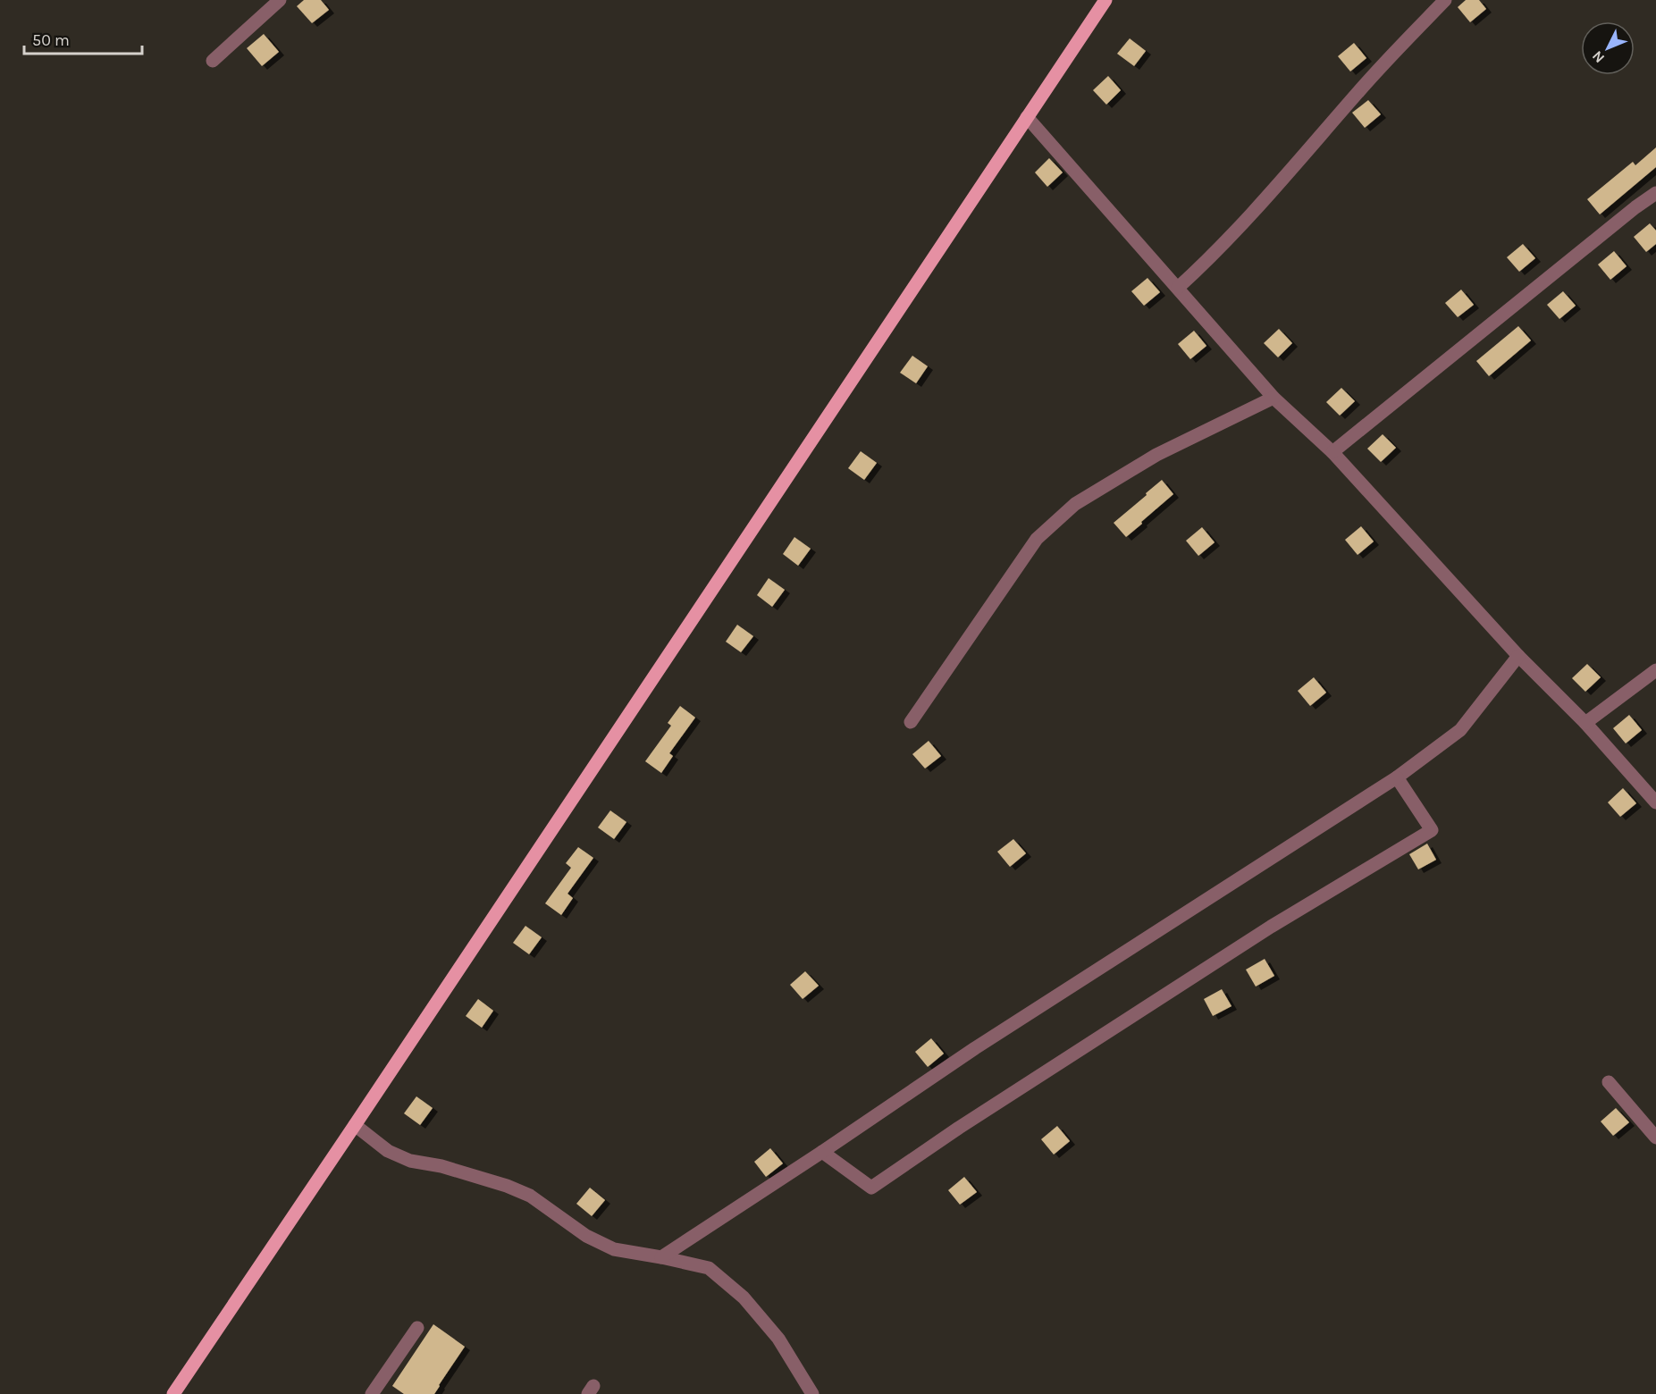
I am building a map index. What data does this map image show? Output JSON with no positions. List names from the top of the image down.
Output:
{
  "scale_bar": "50 m",
  "north": "bottom left"
}
